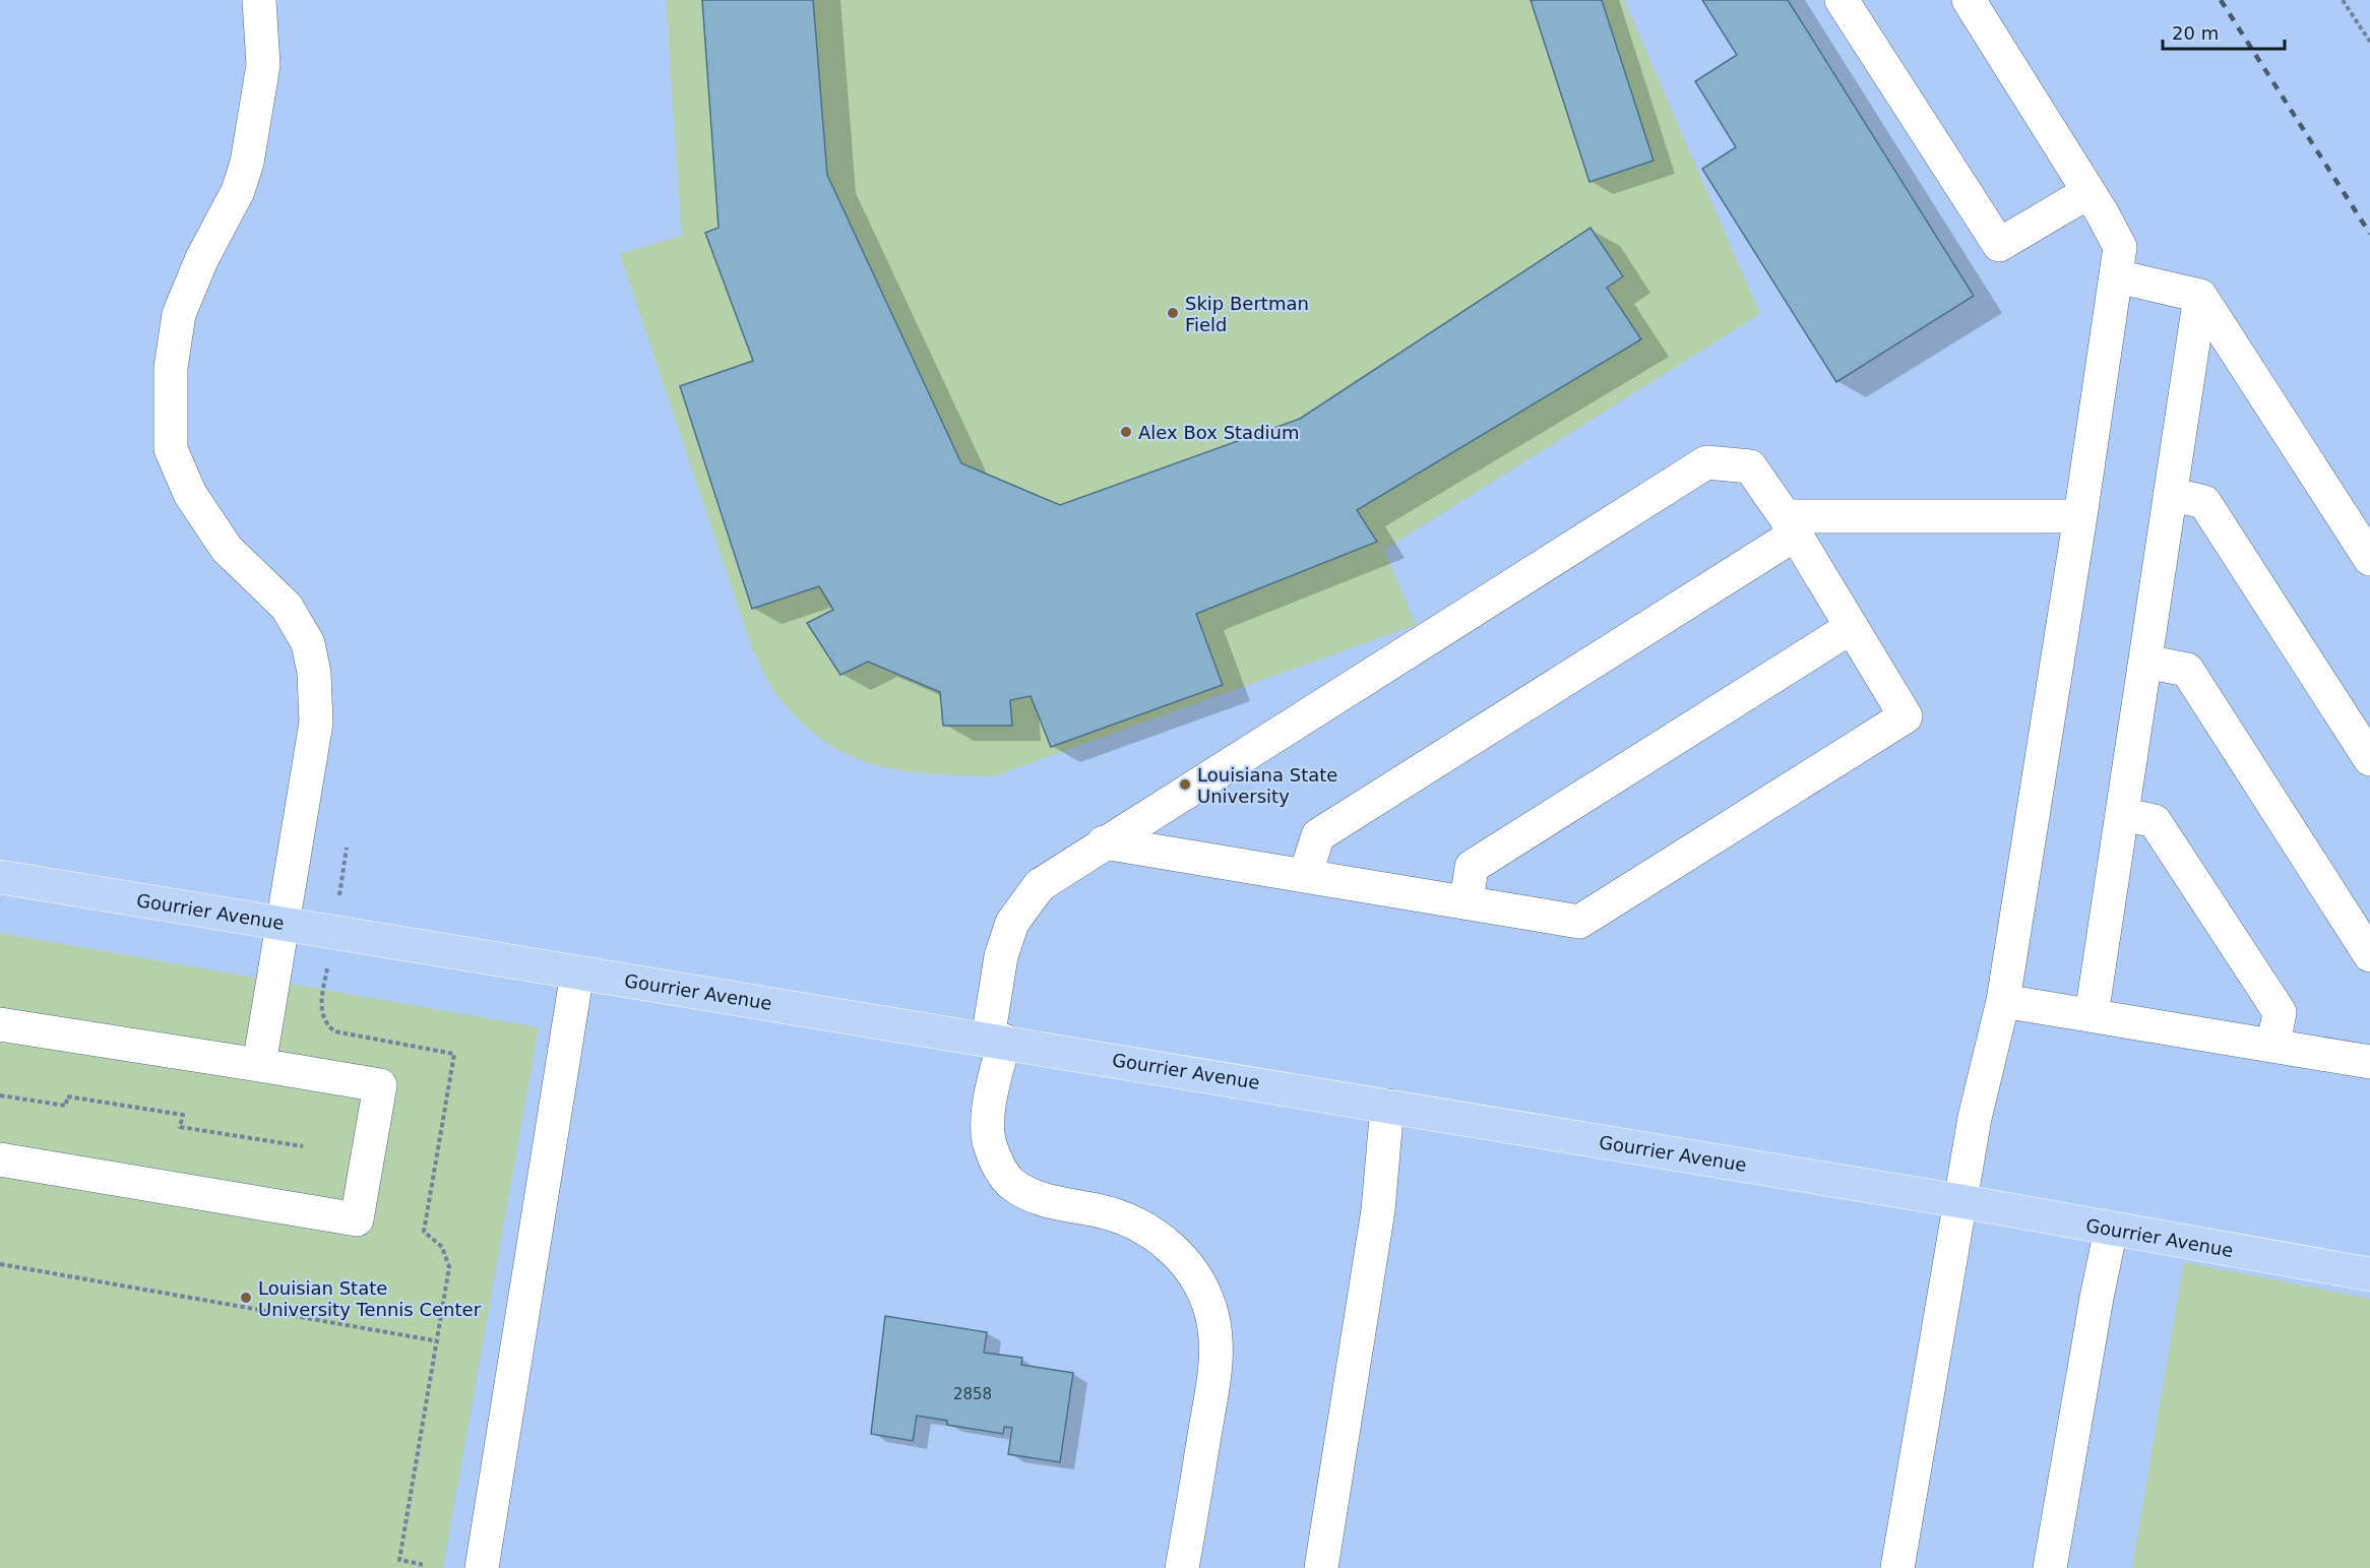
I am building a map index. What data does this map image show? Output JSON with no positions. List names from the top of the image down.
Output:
{
  "streets": {
    "main road": ["Gourrier Avenue"]
  },
  "places": [
    "Skip Bertman Field",
    "Alex Box Stadium",
    "Louisiana State University",
    "Louisian State University Tennis Center"
  ],
  "house_numbers": ["2858"],
  "scale_bar": "20 m"
}
